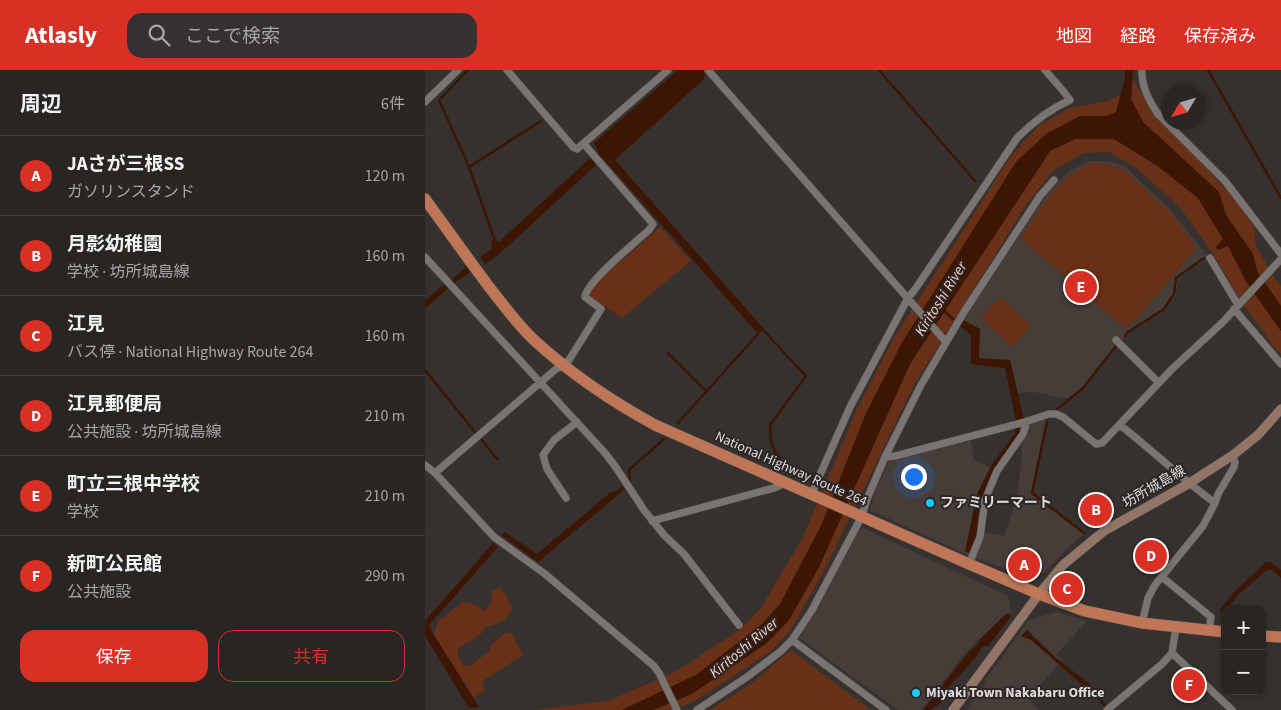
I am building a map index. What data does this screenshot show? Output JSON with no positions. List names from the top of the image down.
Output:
{
  "streets": {
    "highway": ["National Highway Route 264"],
    "main road": ["坊所城島線"]
  },
  "crossings": [
    ["National Highway Route 264", "坊所城島線"]
  ],
  "water": ["Kiritoshi River"],
  "places": ["ファミリーマート", "Miyaki Town Nakabaru Office"],
  "north": "bottom left",
  "page": {
    "header": "Atlasly",
    "search": "ここで検索",
    "nav": ["地図", "経路", "保存済み"],
    "heading": ["周辺", "6件"],
    "list": [
      {
        "mark": "A",
        "name": "JAさが三根SS",
        "note": "ガソリンスタンド",
        "value": "120 m"
      },
      {
        "mark": "B",
        "name": "月影幼稚園",
        "note": "学校 · 坊所城島線",
        "value": "160 m"
      },
      {
        "mark": "C",
        "name": "江見",
        "note": "バス停 · National Highway Route 264",
        "value": "160 m"
      },
      {
        "mark": "D",
        "name": "江見郵便局",
        "note": "公共施設 · 坊所城島線",
        "value": "210 m"
      },
      {
        "mark": "E",
        "name": "町立三根中学校",
        "note": "学校",
        "value": "210 m"
      },
      {
        "mark": "F",
        "name": "新町公民館",
        "note": "公共施設",
        "value": "290 m"
      }
    ],
    "pins": [
      "E",
      "B",
      "D",
      "A",
      "C",
      "F"
    ],
    "map_buttons": ["+", "−"],
    "buttons": ["保存", "共有"]
  }
}
